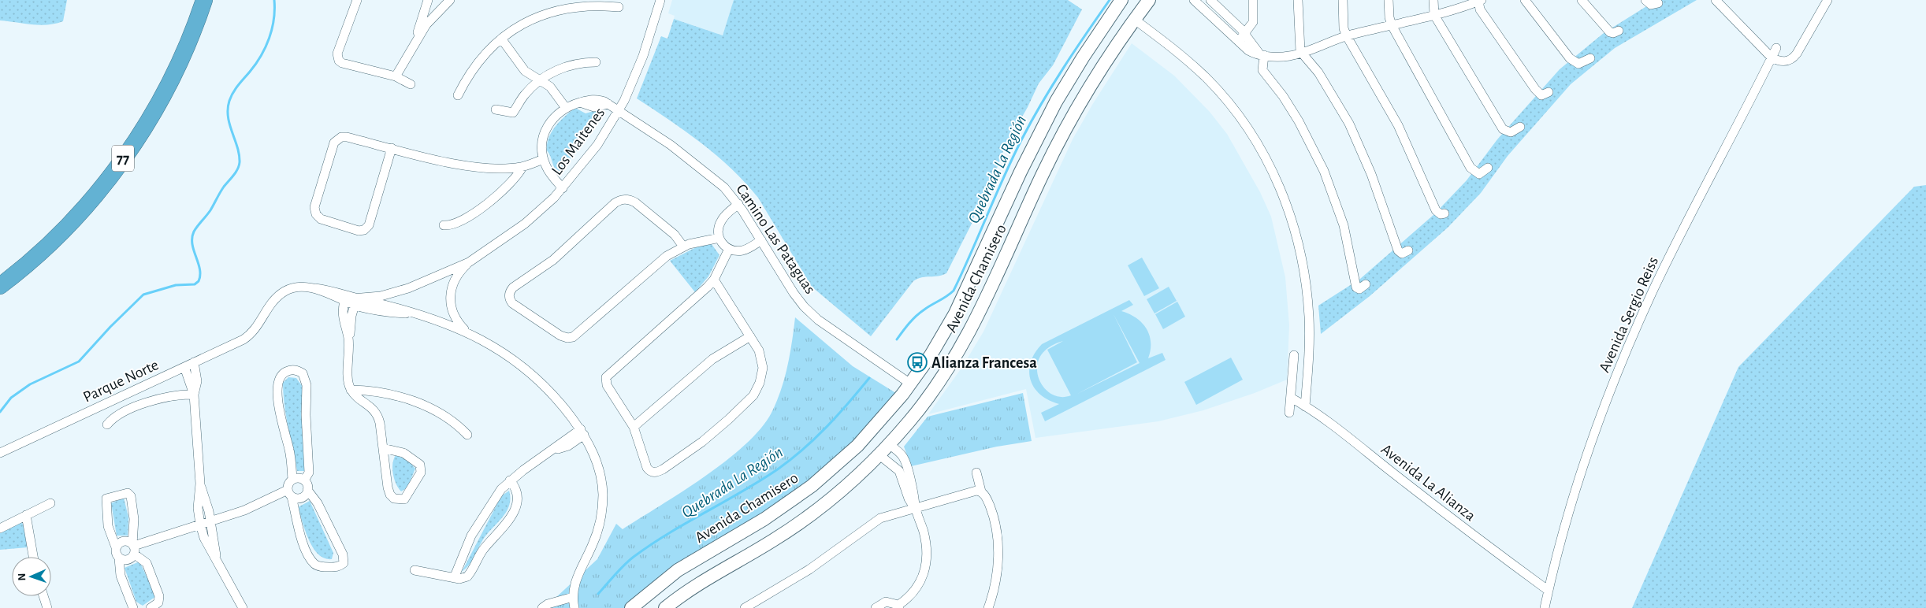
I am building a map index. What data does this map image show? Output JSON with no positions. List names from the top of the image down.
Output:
{
  "streets": {
    "highway": ["77"],
    "street": [
      "Los Maitenes",
      "Camino Las Pataguas",
      "Avenida Chamisero",
      "Avenida Sergio Reiss",
      "Parque Norte",
      "Avenida La Alianza"
    ]
  },
  "crossings": [
    ["Los Maitenes", "Camino Las Pataguas"],
    ["Camino Las Pataguas", "Avenida Chamisero"],
    ["Avenida Sergio Reiss", "Avenida La Alianza"]
  ],
  "water": ["Quebrada La Región"],
  "places": {
    "bus stop": ["Alianza Francesa"]
  },
  "north": "left"
}
